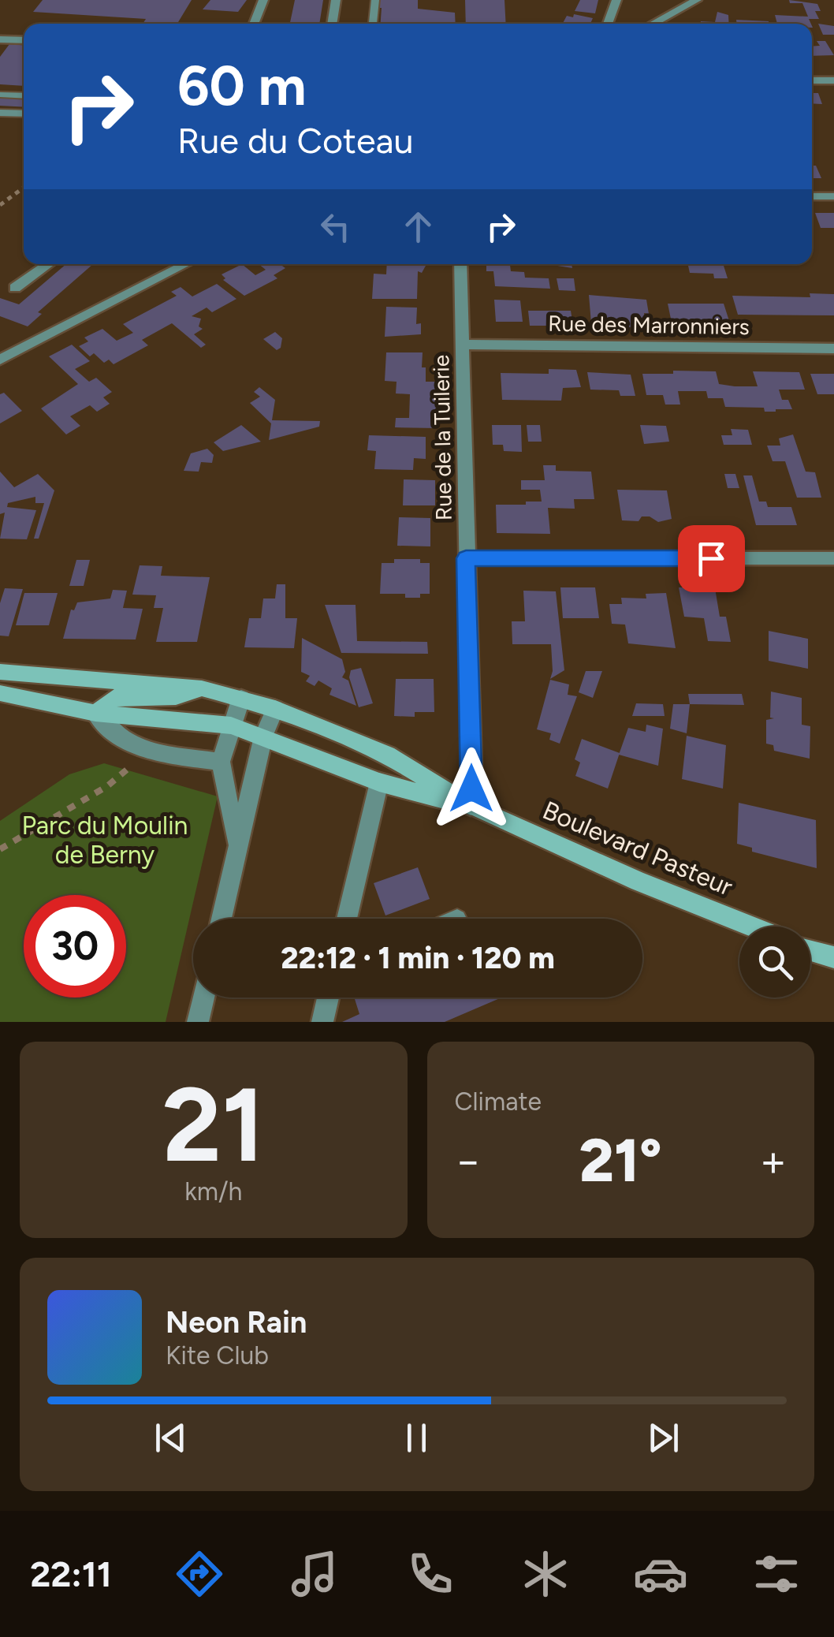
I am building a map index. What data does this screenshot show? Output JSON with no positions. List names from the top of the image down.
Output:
{
  "streets": {
    "main road": ["Boulevard Pasteur"],
    "street": ["Rue des Marronniers", "Rue de la Tuilerie"]
  },
  "crossings": [
    ["Rue des Marronniers", "Rue de la Tuilerie"],
    ["Rue de la Tuilerie", "Boulevard Pasteur"]
  ],
  "parks": ["Parc du Moulin de Berny"],
  "page": {
    "turn": ["60 m", "Rue du Coteau"],
    "limit": "30",
    "trip": "22:12 · 1 min · 120 m",
    "tile": [
      ["21", "km/h"],
      "Climate"
    ],
    "heat": ["−", "21°", "+"],
    "song": ["Neon Rain", "Kite Club"],
    "tabs": "22:11"
  }
}
